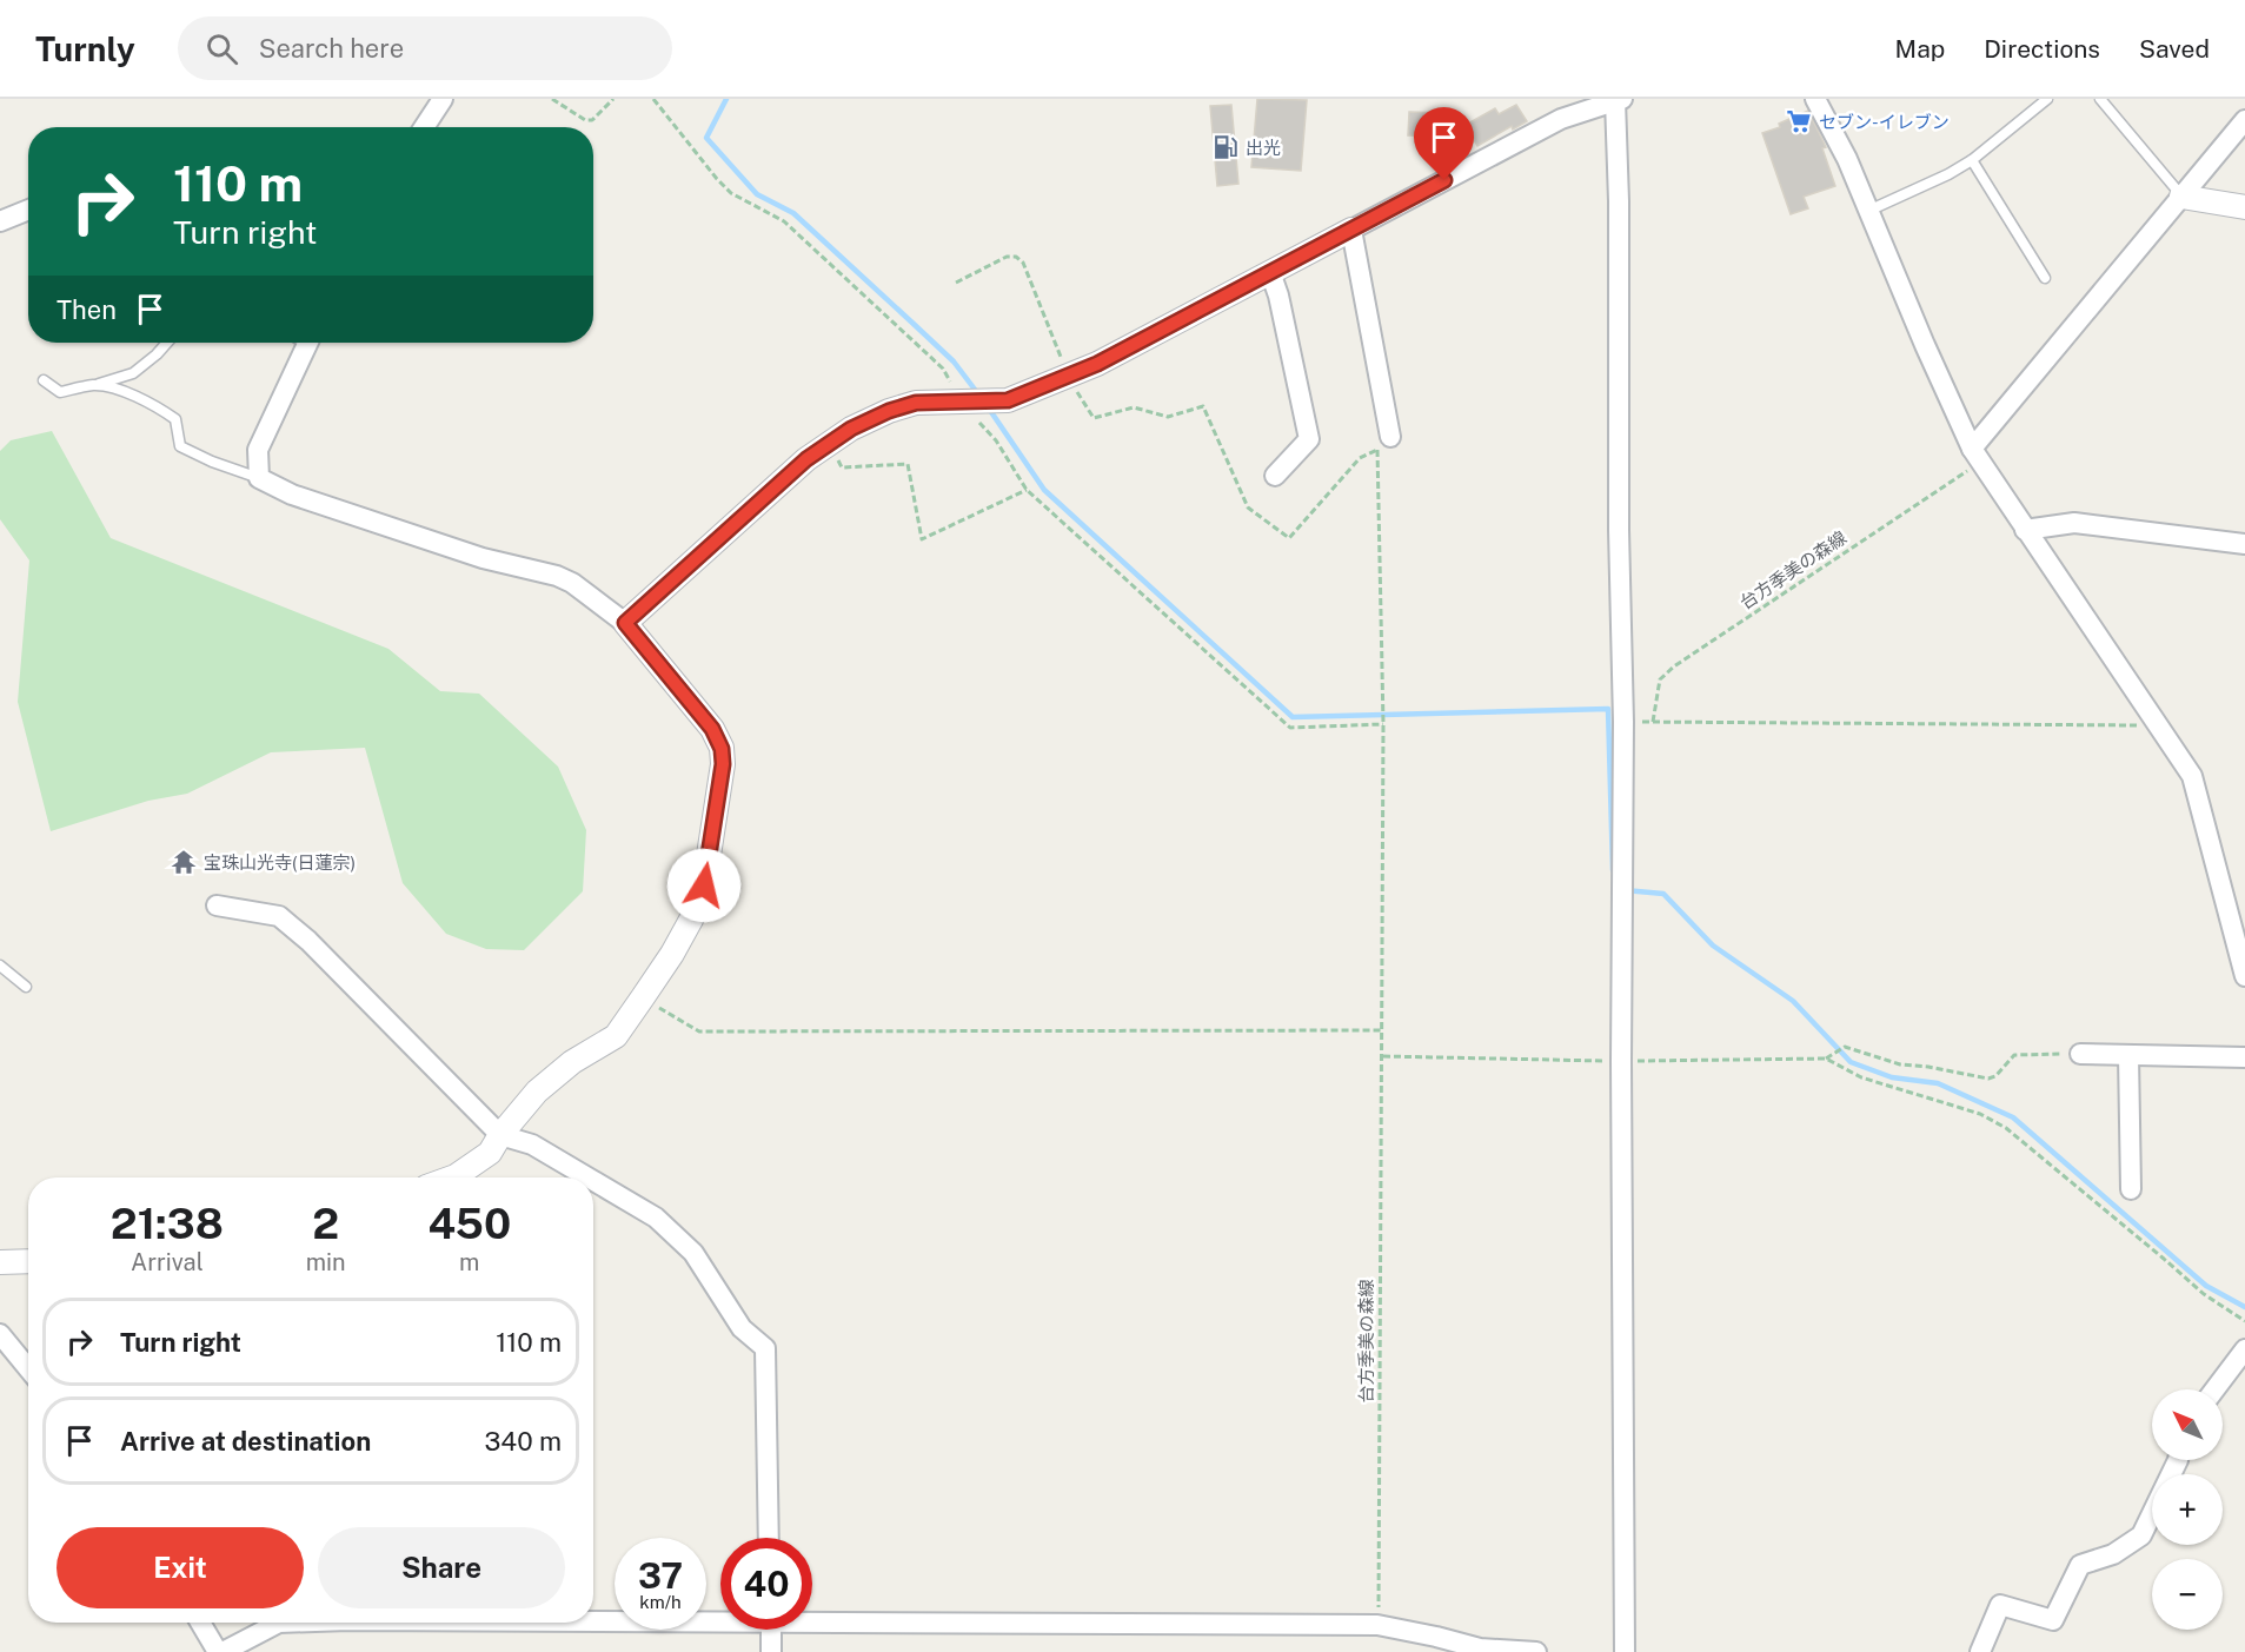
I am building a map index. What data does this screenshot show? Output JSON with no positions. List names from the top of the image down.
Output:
{
  "streets": {
    "path": ["台方季美の森線"]
  },
  "places": {
    "supermarket": ["セブン-イレブン"],
    "fuel station": ["出光"],
    "temple": ["宝珠山光寺(日蓮宗)"]
  },
  "north": "top left",
  "page": {
    "header": "Turnly",
    "search": "Search here",
    "nav": ["Map", "Directions", "Saved"],
    "turn": ["110 m", "Turn right"],
    "then": "Then",
    "eta": [
      "21:38",
      "Arrival",
      "2",
      "min",
      "450",
      "m"
    ],
    "list": [
      {
        "name": "Turn right",
        "value": "110 m"
      },
      {
        "name": "Arrive at destination",
        "value": "340 m"
      }
    ],
    "map_buttons": ["+", "−"],
    "buttons": ["Exit", "Share"],
    "speed": "37 km/h",
    "limit": "40"
  }
}
